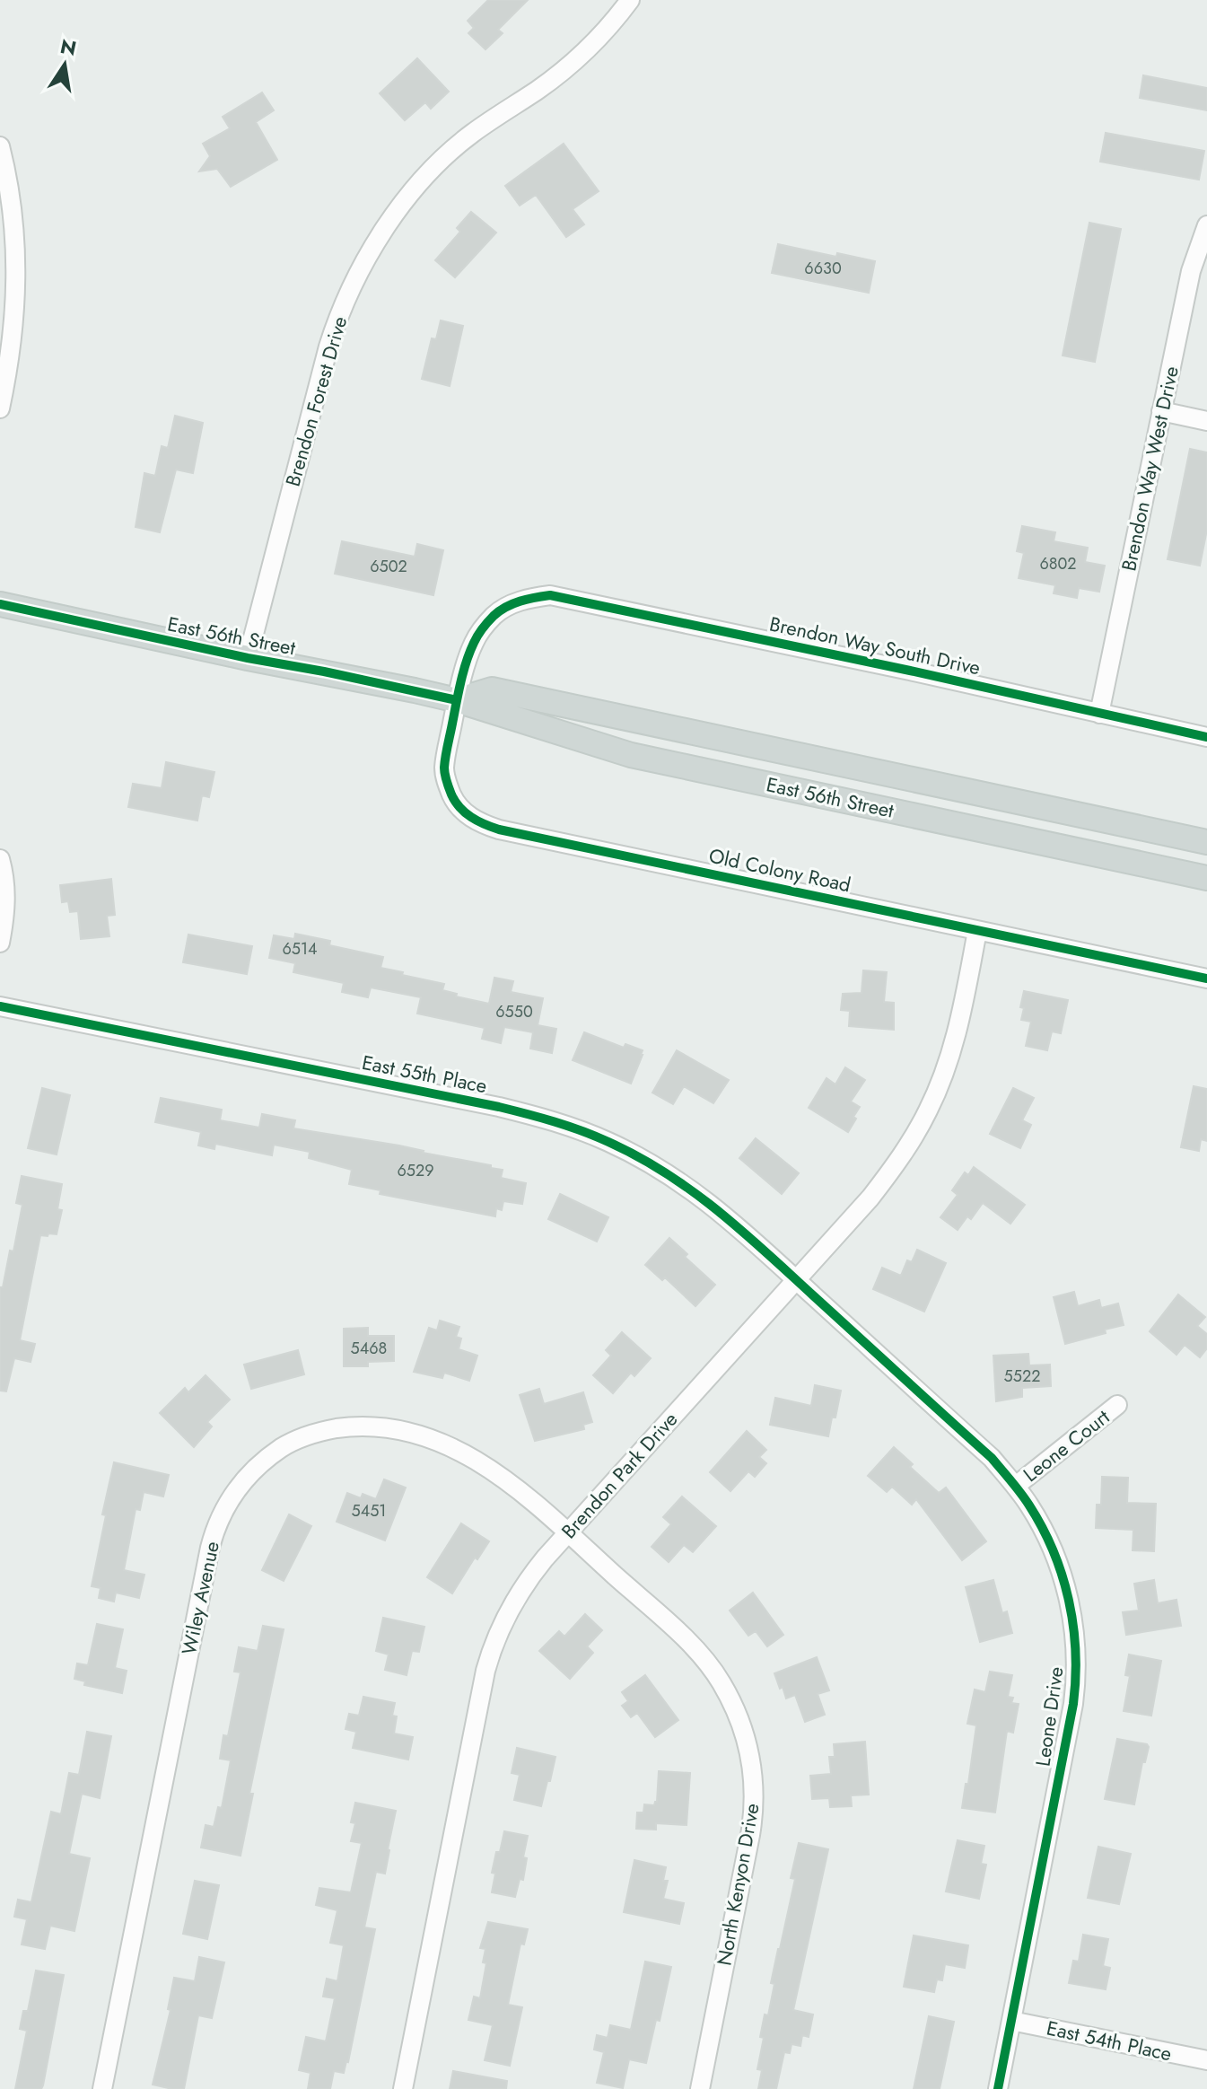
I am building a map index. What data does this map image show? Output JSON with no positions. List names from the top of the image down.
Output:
{
  "streets": {
    "main road": ["East 56th Street"],
    "street": [
      "Brendon Forest Drive",
      "Brendon Way West Drive",
      "Brendon Way South Drive",
      "Old Colony Road",
      "East 55th Place",
      "Leone Court",
      "Brendon Park Drive",
      "Wiley Avenue",
      "Leone Drive",
      "North Kenyon Drive",
      "East 54th Place"
    ]
  },
  "crossings": [
    ["Brendon Forest Drive", "East 56th Street"],
    ["Brendon Way West Drive", "Brendon Way South Drive"],
    ["East 56th Street", "Old Colony Road"],
    ["Brendon Way South Drive", "Old Colony Road"],
    ["Old Colony Road", "Brendon Park Drive"],
    ["East 55th Place", "Brendon Park Drive"],
    ["East 55th Place", "Leone Drive"],
    ["Leone Court", "Leone Drive"],
    ["Brendon Park Drive", "Wiley Avenue"],
    ["Brendon Park Drive", "Leone Drive"],
    ["Brendon Park Drive", "North Kenyon Drive"],
    ["Wiley Avenue", "North Kenyon Drive"],
    ["Leone Drive", "East 54th Place"]
  ],
  "house_numbers": [
    "6630",
    "6802",
    "6502",
    "6514",
    "6550",
    "6529",
    "5468",
    "5522",
    "5451"
  ],
  "north": "top"
}
